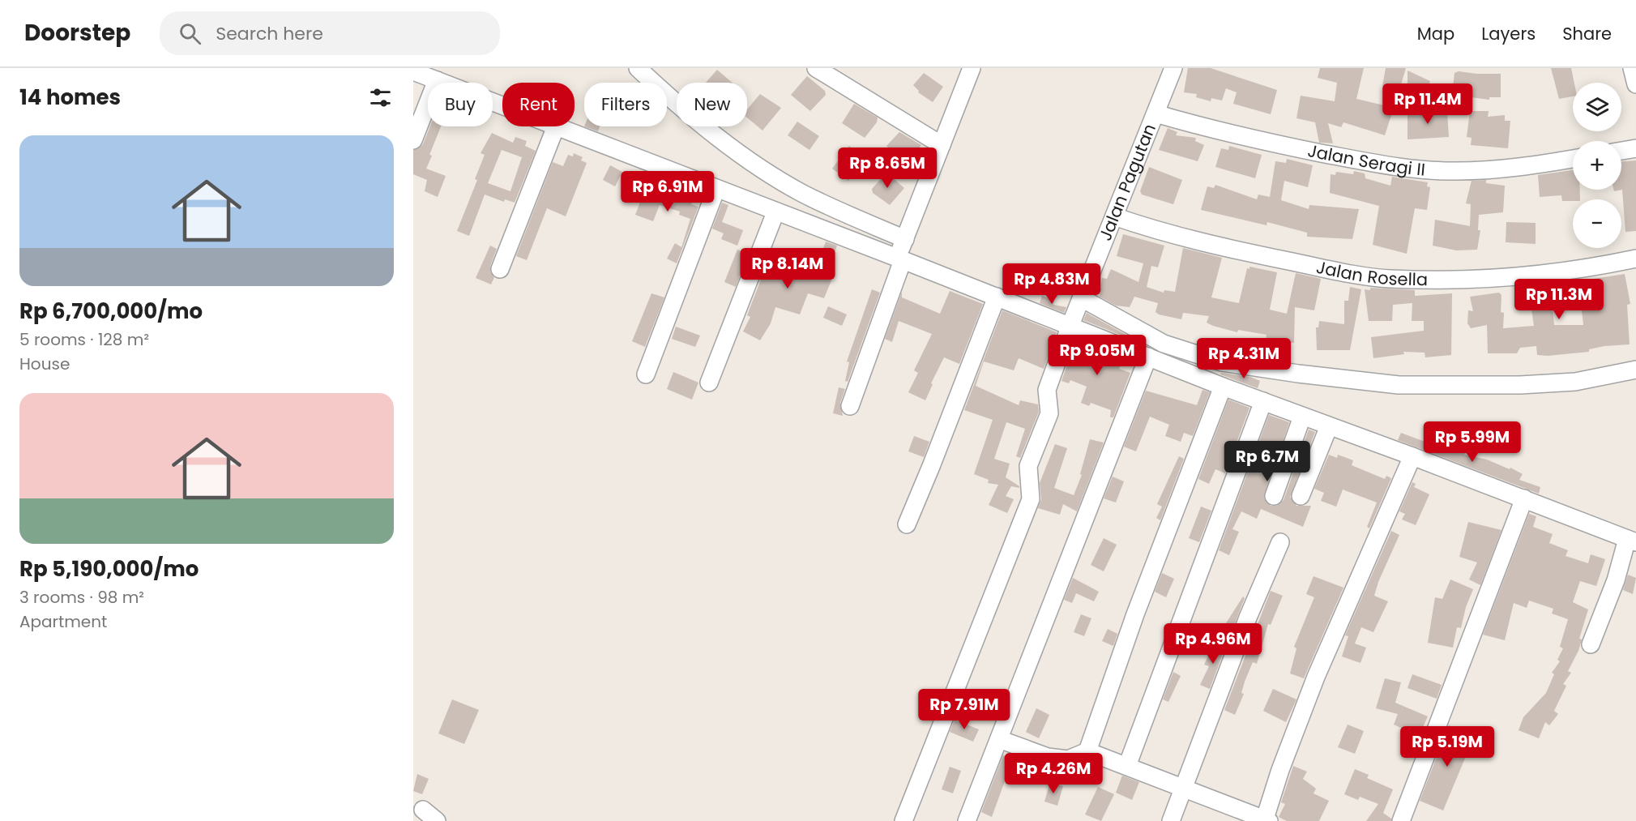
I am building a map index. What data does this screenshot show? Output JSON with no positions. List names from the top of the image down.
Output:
{
  "streets": {
    "street": ["Jalan Seragi II", "Jalan Pagutan", "Jalan Rosella"]
  },
  "crossings": [
    ["Jalan Seragi II", "Jalan Pagutan"],
    ["Jalan Pagutan", "Jalan Rosella"]
  ],
  "page": {
    "header": "Doorstep",
    "search": "Search here",
    "nav": ["Map", "Layers", "Share"],
    "heading": "14 homes",
    "map_buttons": ["+", "−"],
    "chip": [
      "Buy",
      "Rent",
      "Filters",
      "New"
    ],
    "price": [
      "Rp 11.4M",
      "Rp 8.65M",
      "Rp 6.91M",
      "Rp 8.14M",
      "Rp 4.83M",
      "Rp 11.3M",
      "Rp 9.05M",
      "Rp 4.31M",
      "Rp 5.99M",
      "Rp 6.7M",
      "Rp 4.96M",
      "Rp 7.91M",
      "Rp 5.19M",
      "Rp 4.26M"
    ],
    "list": [
      {
        "name": "Rp 6,700,000/mo",
        "note": "5 rooms · 128 m² · House"
      },
      {
        "name": "Rp 5,190,000/mo",
        "note": "3 rooms · 98 m² · Apartment"
      }
    ]
  }
}
